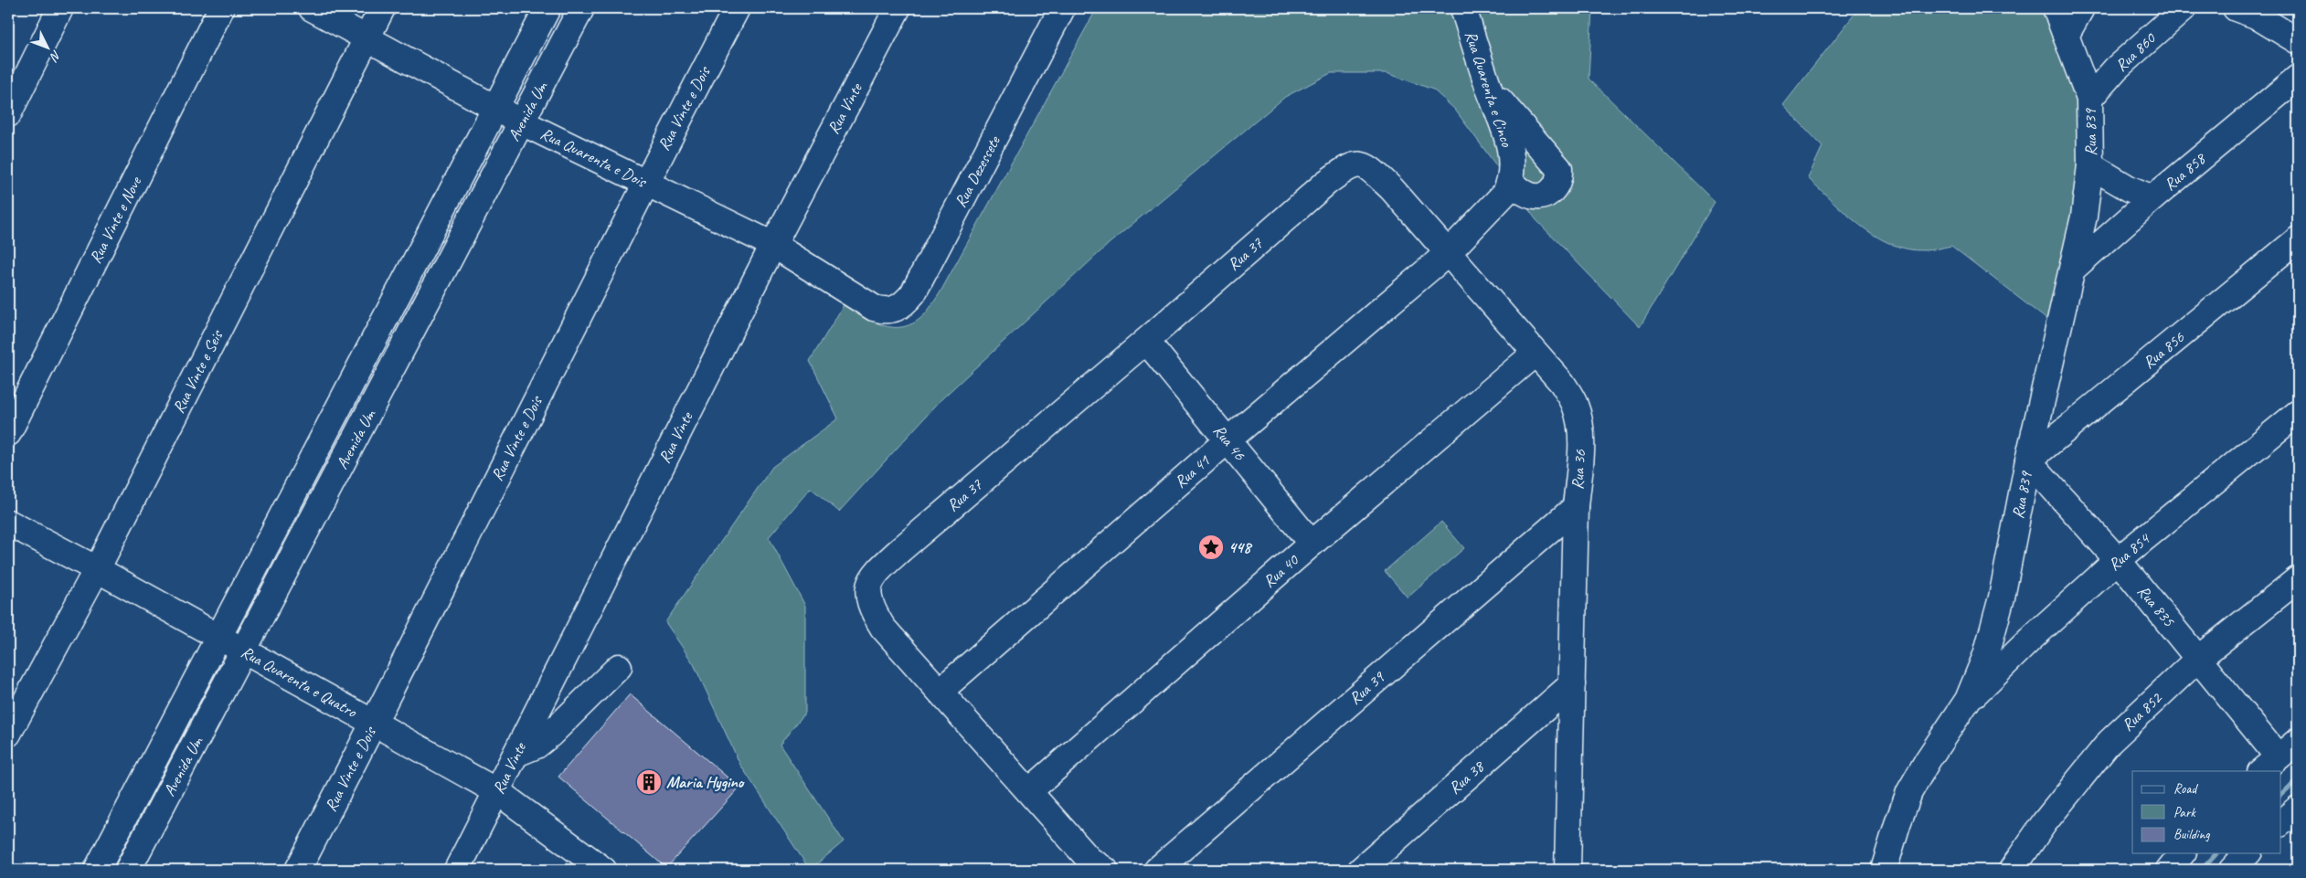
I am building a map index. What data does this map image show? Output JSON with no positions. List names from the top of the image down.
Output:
{
  "streets": {
    "street": [
      "Rua 860",
      "Rua Quarenta e Cinco",
      "Rua Vinte e Dois",
      "Rua Vinte",
      "Avenida Um",
      "Rua 839",
      "Rua Quarenta e Dois",
      "Rua Dezessete",
      "Rua 858",
      "Rua Vinte e Nove",
      "Rua 37",
      "Rua 856",
      "Rua Vinte e Seis",
      "Rua 46",
      "Rua 36",
      "Rua 41",
      "Rua 854",
      "Rua 40",
      "Rua 835",
      "Rua Quarenta e Quatro",
      "Rua 39",
      "Rua 852",
      "Rua 38"
    ]
  },
  "crossings": [
    ["Rua 860", "Rua 839"],
    ["Rua Quarenta e Cinco", "Rua 36"],
    ["Rua Quarenta e Cinco", "Rua 41"],
    ["Rua Vinte e Dois", "Rua Quarenta e Dois"],
    ["Rua Vinte e Dois", "Rua Quarenta e Quatro"],
    ["Rua Vinte", "Rua Quarenta e Dois"],
    ["Rua Vinte", "Rua Quarenta e Quatro"],
    ["Avenida Um", "Rua Quarenta e Dois"],
    ["Avenida Um", "Rua Quarenta e Quatro"],
    ["Rua 839", "Rua 858"],
    ["Rua 839", "Rua 856"],
    ["Rua 839", "Rua 854"],
    ["Rua 839", "Rua 835"],
    ["Rua Quarenta e Dois", "Rua Dezessete"],
    ["Rua Quarenta e Dois", "Rua Vinte e Seis"],
    ["Rua 37", "Rua 46"],
    ["Rua 37", "Rua 36"],
    ["Rua 37", "Rua 41"],
    ["Rua 37", "Rua 40"],
    ["Rua 856", "Rua 835"],
    ["Rua Vinte e Seis", "Rua Quarenta e Quatro"],
    ["Rua 46", "Rua 41"],
    ["Rua 46", "Rua 40"],
    ["Rua 36", "Rua 41"],
    ["Rua 36", "Rua 40"],
    ["Rua 36", "Rua 39"],
    ["Rua 36", "Rua 38"],
    ["Rua 854", "Rua 835"],
    ["Rua 835", "Rua 852"]
  ],
  "places": {
    "place": ["448"],
    "building": ["Maria Hygino"]
  },
  "legend": ["Road", "Park", "Building"],
  "north": "bottom right"
}
